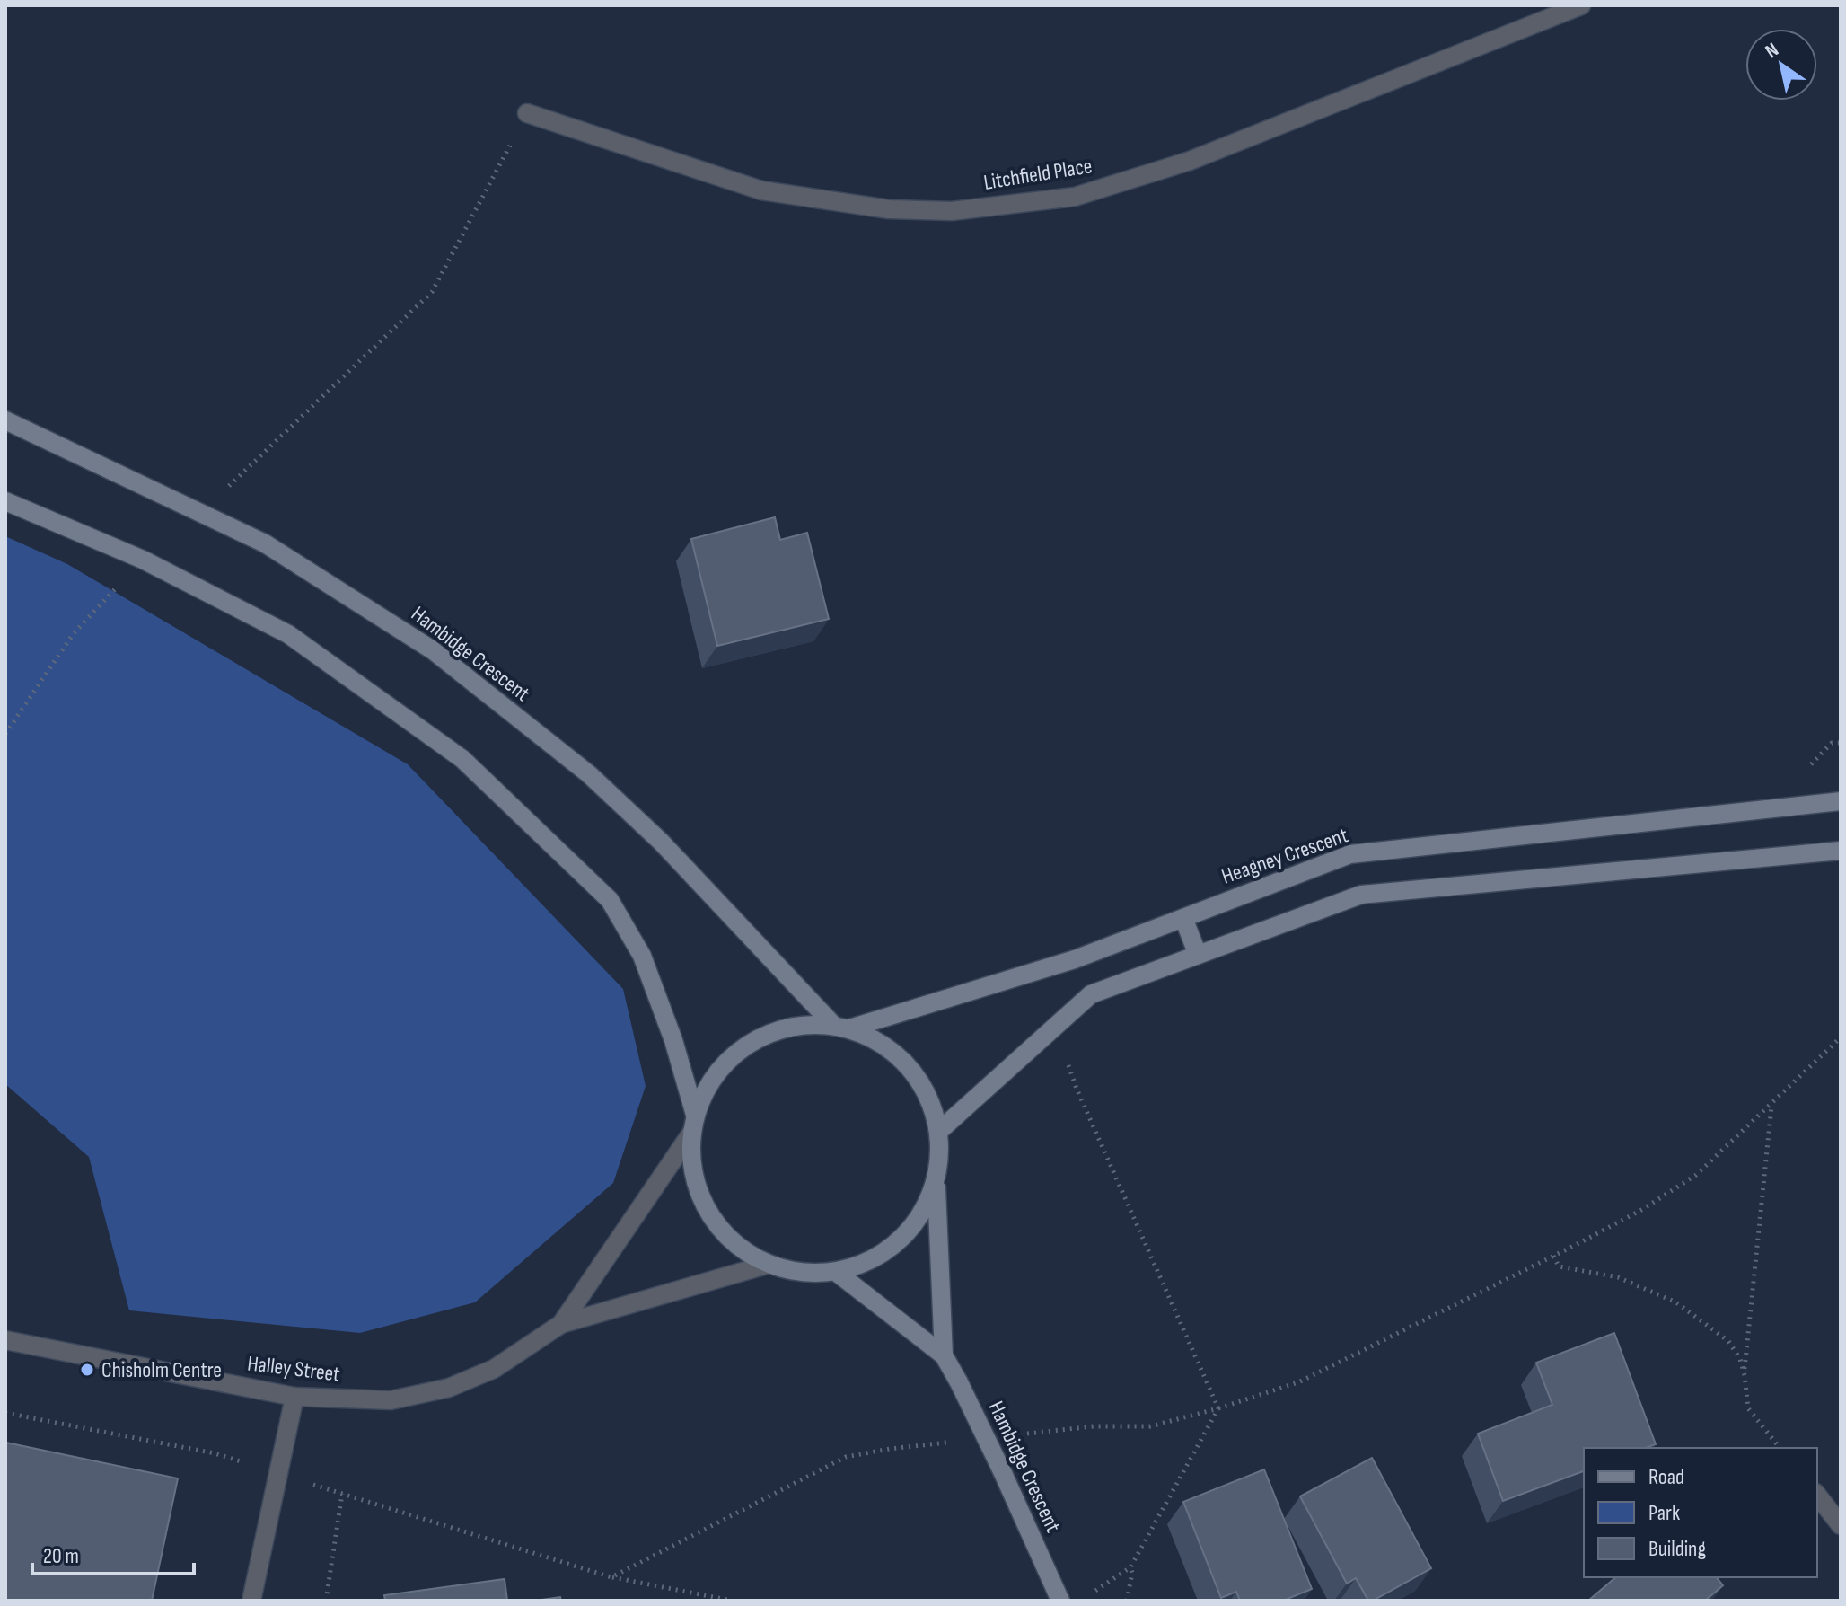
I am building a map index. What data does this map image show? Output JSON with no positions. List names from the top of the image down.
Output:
{
  "streets": {
    "street": [
      "Litchfield Place",
      "Hambidge Crescent",
      "Heagney Crescent",
      "Halley Street"
    ]
  },
  "crossings": [
    ["Hambidge Crescent", "Heagney Crescent"],
    ["Hambidge Crescent", "Halley Street"],
    ["Heagney Crescent", "Halley Street"]
  ],
  "places": ["Chisholm Centre"],
  "legend": ["Road", "Park", "Building"],
  "scale_bar": "20 m",
  "north": "top left"
}
